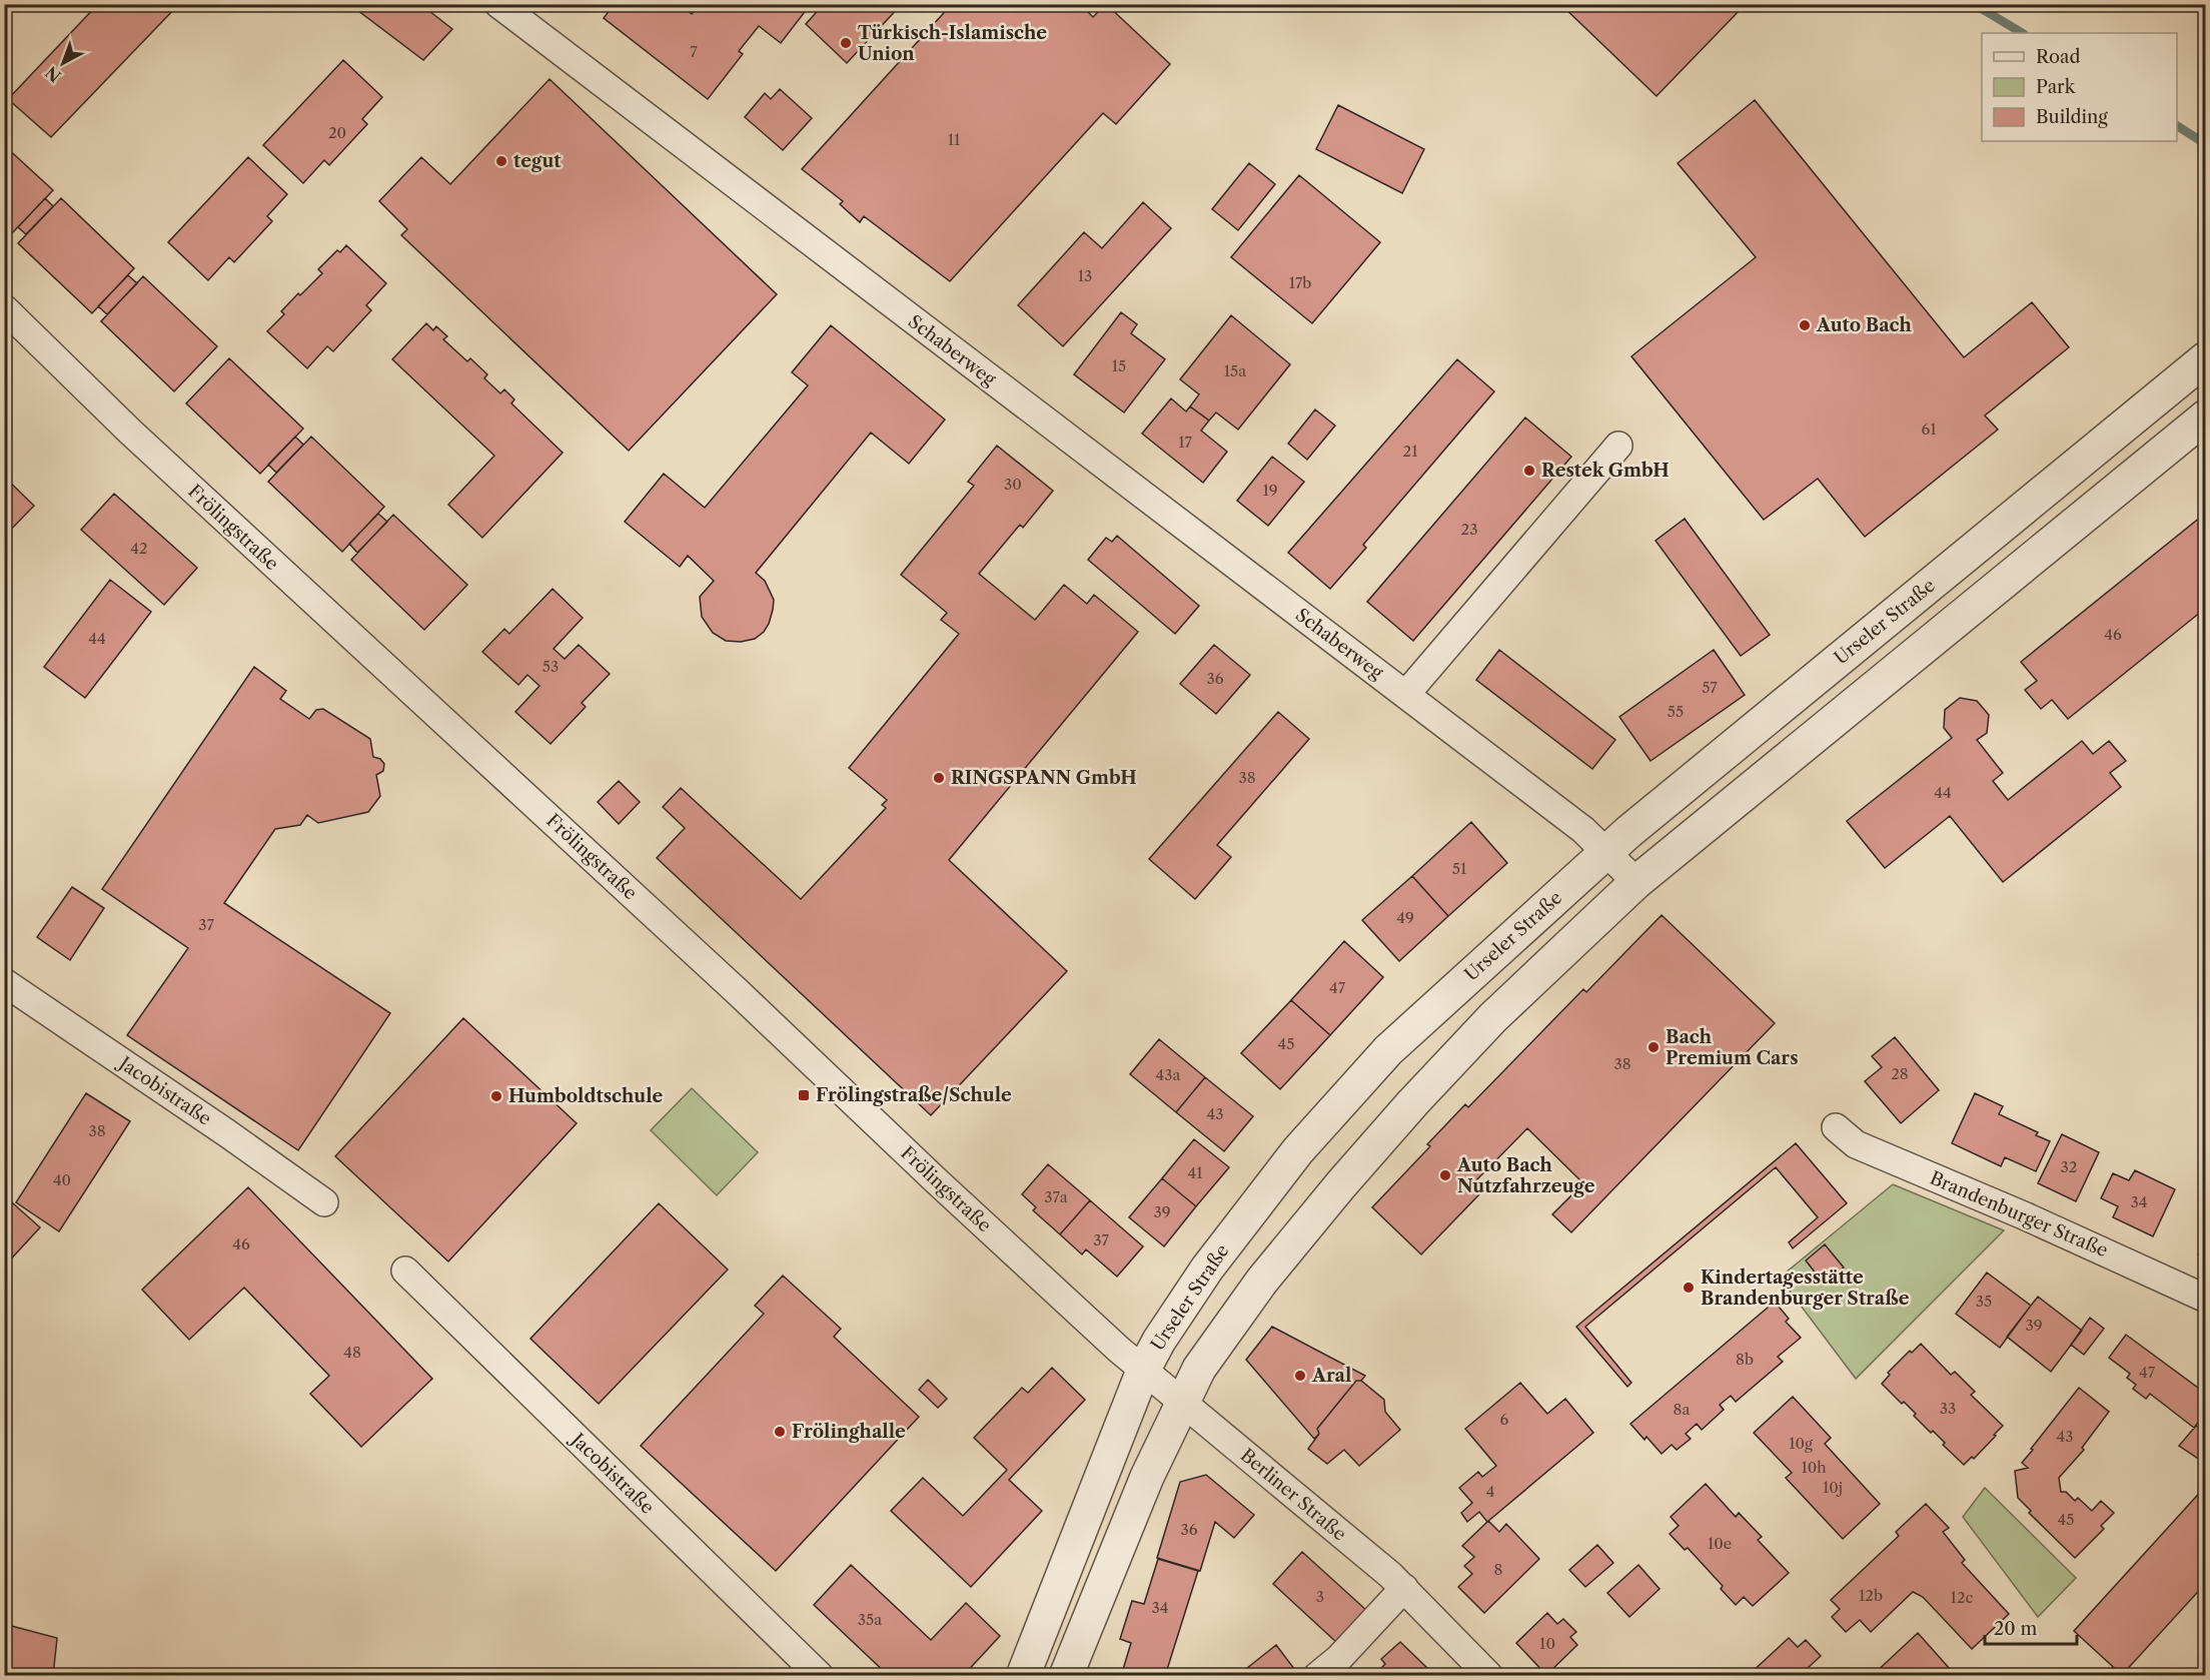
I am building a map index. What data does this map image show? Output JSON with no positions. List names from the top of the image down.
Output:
{
  "streets": {
    "street": [
      "Schaberweg",
      "Frölingstraße",
      "Urseler Straße",
      "Jacobistraße",
      "Brandenburger Straße",
      "Berliner Straße"
    ]
  },
  "crossings": [
    ["Schaberweg", "Urseler Straße"],
    ["Frölingstraße", "Urseler Straße"],
    ["Frölingstraße", "Berliner Straße"]
  ],
  "places": {
    "other": [
      "Türkisch-Islamische Union",
      "tegut",
      "Auto Bach",
      "Restek GmbH",
      "RINGSPANN GmbH",
      "Bach Premium Cars",
      "Humboldtschule",
      "Auto Bach Nutzfahrzeuge",
      "Kindertagesstätte Brandenburger Straße",
      "Aral",
      "Frölinghalle"
    ],
    "transit": ["Frölingstraße/Schule"]
  },
  "house_numbers": [
    "7",
    "20",
    "11",
    "13",
    "17b",
    "15",
    "15a",
    "61",
    "17",
    "21",
    "30",
    "19",
    "23",
    "42",
    "46",
    "44",
    "53",
    "36",
    "57",
    "55",
    "38",
    "44",
    "51",
    "49",
    "37",
    "47",
    "45",
    "38",
    "28",
    "43a",
    "43",
    "38",
    "32",
    "41",
    "40",
    "37a",
    "34",
    "39",
    "37",
    "46",
    "35",
    "39",
    "48",
    "8b",
    "47",
    "33",
    "8a",
    "6",
    "43",
    "10g",
    "10h",
    "10j",
    "4",
    "45",
    "36",
    "10e",
    "8",
    "12b",
    "3",
    "12c",
    "34",
    "35a",
    "10"
  ],
  "legend": ["Road", "Park", "Building"],
  "scale_bar": "20 m",
  "north": "bottom left"
}
